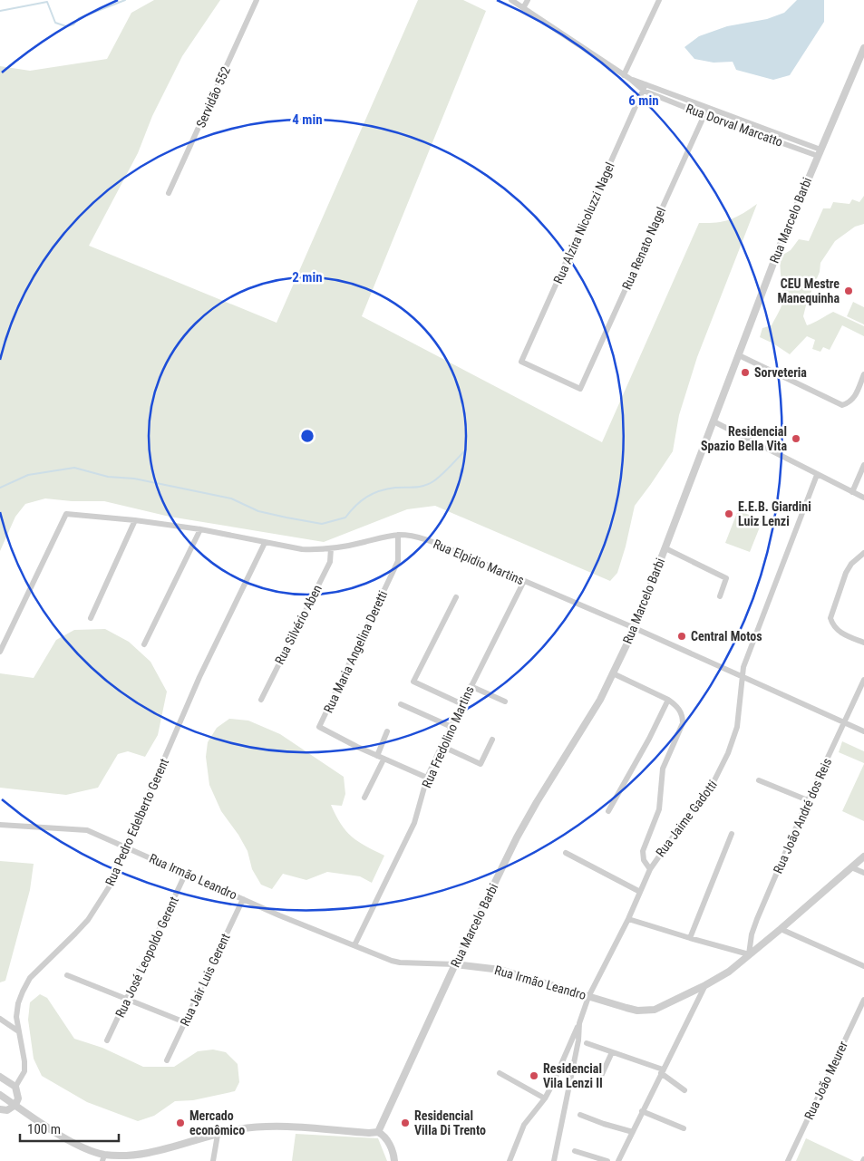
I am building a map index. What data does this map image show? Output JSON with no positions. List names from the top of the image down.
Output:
{
  "streets": {
    "street": [
      "Servidão 552",
      "Rua Dorval Marcatto",
      "Rua Marcelo Barbi",
      "Rua Alzira Nicoluzzi Nagel",
      "Rua Renato Nagel",
      "Rua Elpidio Martins",
      "Rua Silvério Aben",
      "Rua Maria Angelina Deretti",
      "Rua Fredolino Martins",
      "Rua João André dos Reis",
      "Rua Jaime Gadotti",
      "Rua Pedro Edelberto Gerent",
      "Rua Irmão Leandro",
      "Rua José Leopoldo Gerent",
      "Rua Jair Luis Gerent",
      "Rua João Meurer"
    ]
  },
  "crossings": [
    ["Rua Dorval Marcatto", "Rua Marcelo Barbi"],
    ["Rua Dorval Marcatto", "Rua Alzira Nicoluzzi Nagel"],
    ["Rua Dorval Marcatto", "Rua Renato Nagel"],
    ["Rua Marcelo Barbi", "Rua Elpidio Martins"],
    ["Rua Marcelo Barbi", "Rua Irmão Leandro"],
    ["Rua Alzira Nicoluzzi Nagel", "Rua Renato Nagel"],
    ["Rua Elpidio Martins", "Rua Silvério Aben"],
    ["Rua Elpidio Martins", "Rua Maria Angelina Deretti"],
    ["Rua Elpidio Martins", "Rua Fredolino Martins"],
    ["Rua Elpidio Martins", "Rua João André dos Reis"],
    ["Rua Elpidio Martins", "Rua Jaime Gadotti"],
    ["Rua Elpidio Martins", "Rua Pedro Edelberto Gerent"],
    ["Rua Fredolino Martins", "Rua Irmão Leandro"],
    ["Rua João André dos Reis", "Rua Irmão Leandro"],
    ["Rua Jaime Gadotti", "Rua Irmão Leandro"],
    ["Rua Pedro Edelberto Gerent", "Rua Irmão Leandro"],
    ["Rua Irmão Leandro", "Rua José Leopoldo Gerent"],
    ["Rua Irmão Leandro", "Rua Jair Luis Gerent"]
  ],
  "places": [
    "CEU Mestre Manequinha",
    "Sorveteria",
    "Residencial Spazio Bella Vita",
    "E.E.B. Giardini Luiz Lenzi",
    "Central Motos",
    "Residencial Vila Lenzi II",
    "Mercado econômico",
    "Residencial Villa Di Trento"
  ],
  "scale_bar": "100 m",
  "rings": ["6 min", "4 min", "2 min"]
}
